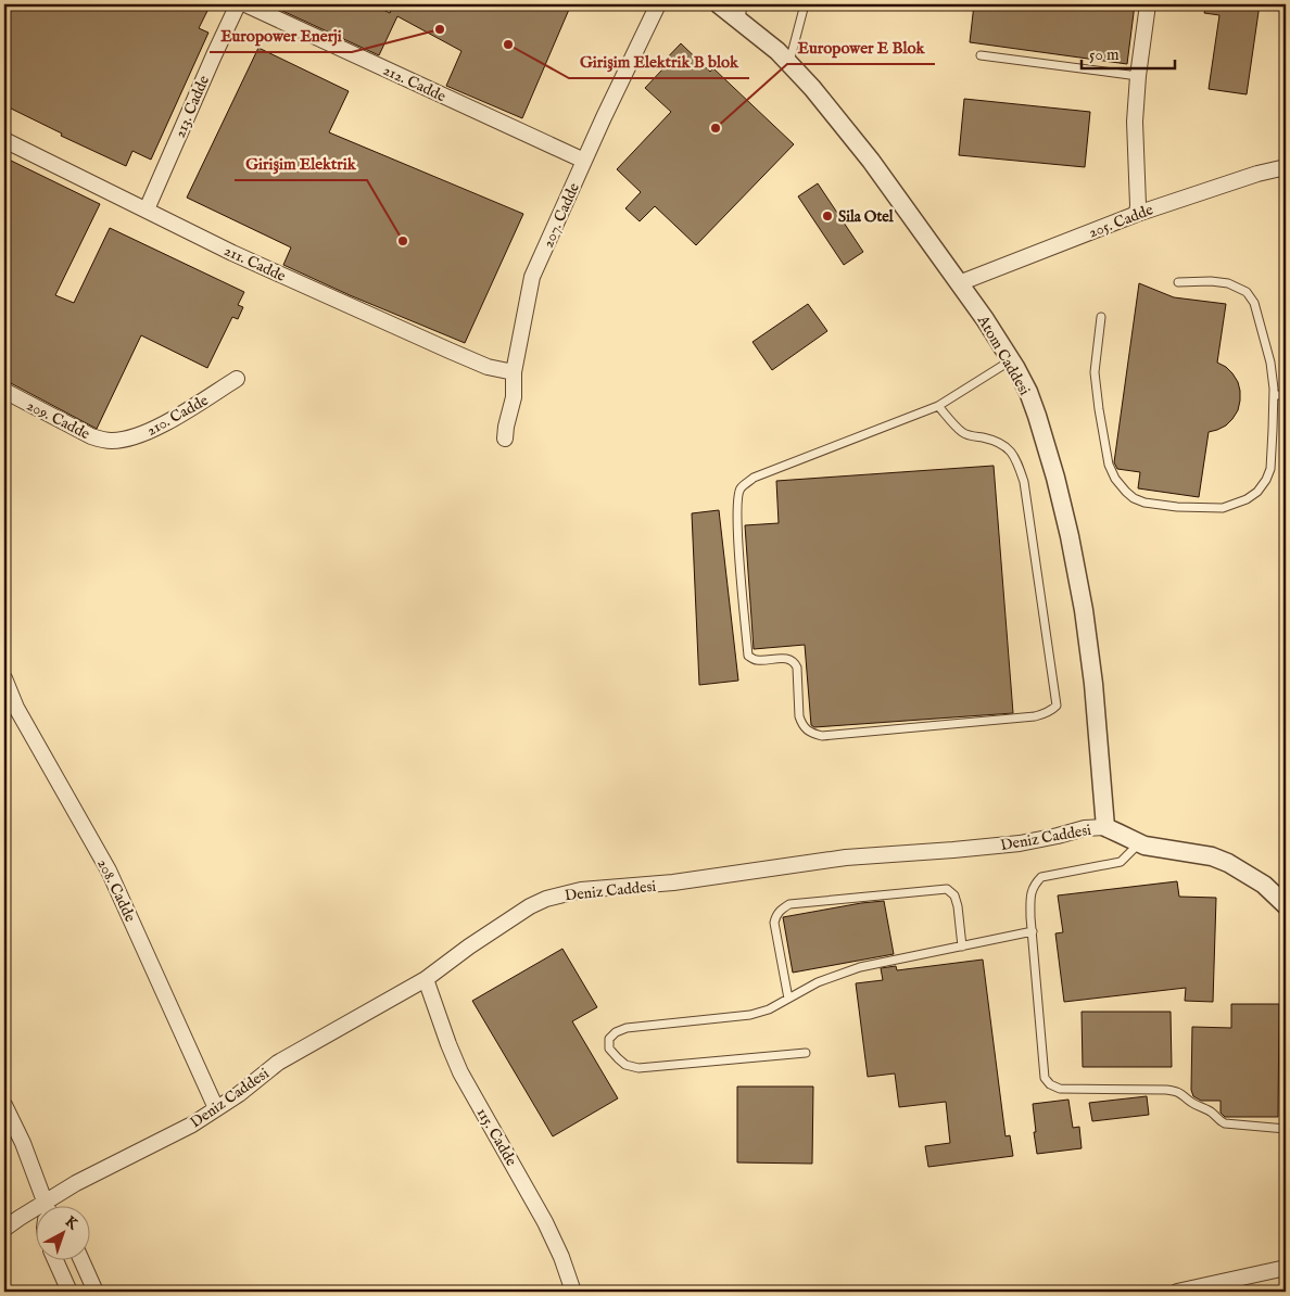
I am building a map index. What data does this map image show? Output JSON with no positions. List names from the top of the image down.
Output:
{
  "streets": {
    "street": [
      "212. Cadde",
      "213. Cadde",
      "207. Cadde",
      "205. Cadde",
      "211. Cadde",
      "Atom Caddesi",
      "210. Cadde",
      "209. Cadde",
      "Deniz Caddesi",
      "208. Cadde",
      "115. Cadde"
    ]
  },
  "crossings": [
    ["212. Cadde", "207. Cadde"],
    ["213. Cadde", "211. Cadde"],
    ["207. Cadde", "211. Cadde"],
    ["205. Cadde", "Atom Caddesi"],
    ["Atom Caddesi", "Deniz Caddesi"],
    ["210. Cadde", "209. Cadde"],
    ["Deniz Caddesi", "208. Cadde"],
    ["Deniz Caddesi", "115. Cadde"]
  ],
  "places": [
    "Europower Enerji",
    "Girişim Elektrik B blok",
    "Europower E Blok",
    "Sila Otel",
    "Girişim Elektrik"
  ],
  "scale_bar": "50 m",
  "north": "top right"
}
